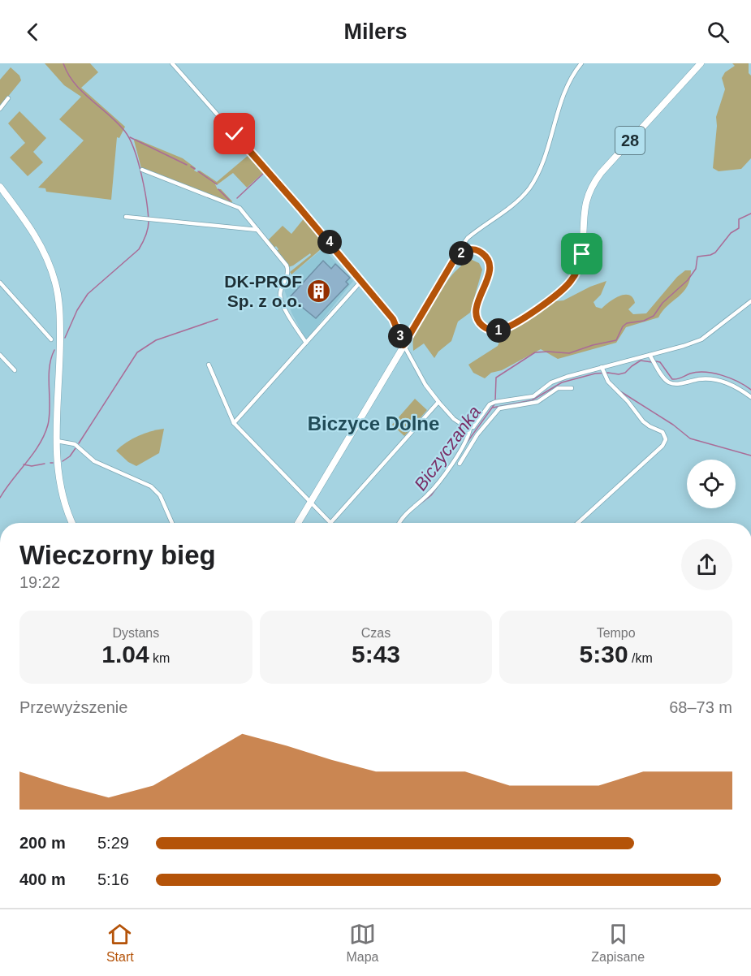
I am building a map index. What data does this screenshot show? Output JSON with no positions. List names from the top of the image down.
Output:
{
  "streets": {
    "main road": ["28"]
  },
  "districts": ["Biczyce Dolne"],
  "water": ["Biczyczanka"],
  "places": {
    "building": ["DK-PROF Sp. z o.o."]
  },
  "page": {
    "header": "Milers",
    "pins": [
      "4",
      "2",
      "1",
      "3"
    ],
    "heading": ["Wieczorny bieg", "19:22"],
    "stats": [
      ["Dystans", "1.04 km"],
      ["Czas", "5:43"],
      ["Tempo", "5:30 /km"]
    ],
    "chart": ["Przewyższenie", "68–73 m"],
    "list": [
      {
        "name": "200 m",
        "note": "5:29"
      },
      {
        "name": "400 m",
        "note": "5:16"
      }
    ],
    "tabs": ["Start", "Mapa", "Zapisane"]
  }
}
